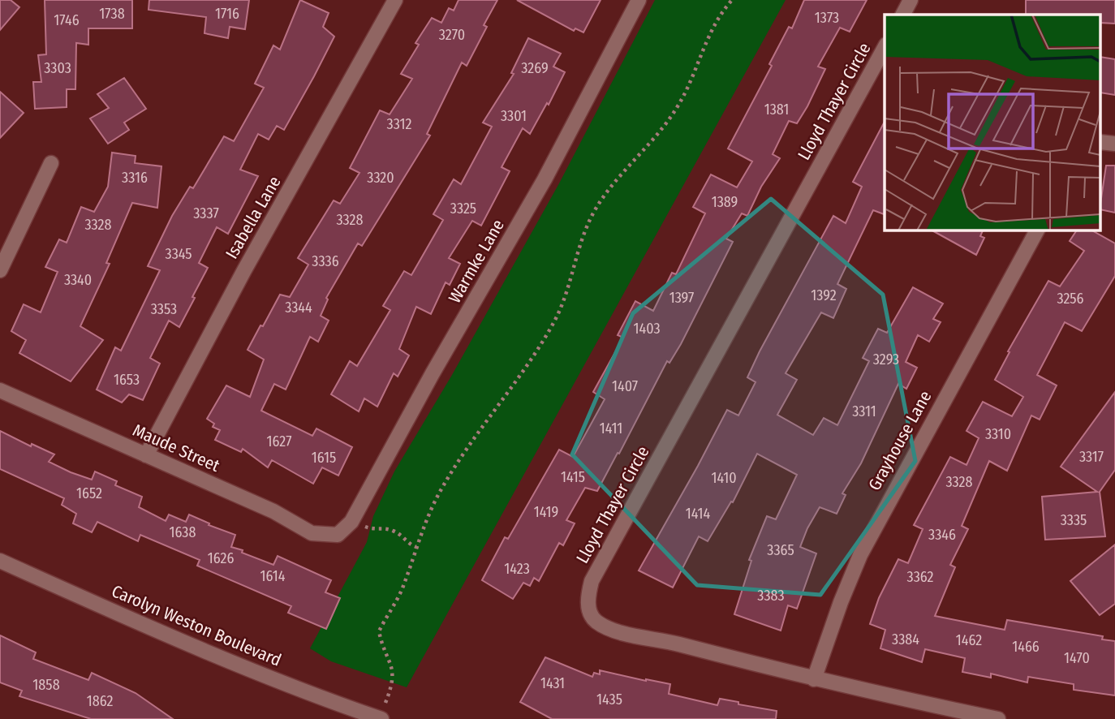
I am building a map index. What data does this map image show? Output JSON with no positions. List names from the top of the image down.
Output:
{
  "streets": {
    "street": [
      "Lloyd Thayer Circle",
      "Isabella Lane",
      "Warmke Lane",
      "Grayhouse Lane",
      "Maude Street",
      "Carolyn Weston Boulevard"
    ]
  },
  "crossings": [
    ["Lloyd Thayer Circle", "Grayhouse Lane"],
    ["Isabella Lane", "Maude Street"],
    ["Warmke Lane", "Maude Street"]
  ],
  "house_numbers": [
    "1738",
    "1716",
    "1373",
    "1746",
    "3270",
    "3303",
    "3269",
    "1381",
    "3301",
    "3312",
    "3316",
    "3320",
    "1389",
    "3325",
    "3337",
    "3328",
    "3328",
    "3345",
    "3336",
    "3340",
    "1392",
    "1397",
    "3256",
    "3344",
    "3353",
    "1403",
    "3293",
    "1653",
    "1407",
    "3311",
    "1411",
    "3310",
    "1627",
    "3317",
    "1615",
    "1415",
    "1410",
    "3328",
    "1652",
    "1419",
    "1414",
    "3335",
    "1638",
    "3346",
    "3365",
    "1626",
    "1423",
    "1614",
    "3362",
    "3383",
    "3384",
    "1462",
    "1466",
    "1470",
    "1431",
    "1858",
    "1435",
    "1862"
  ]
}
